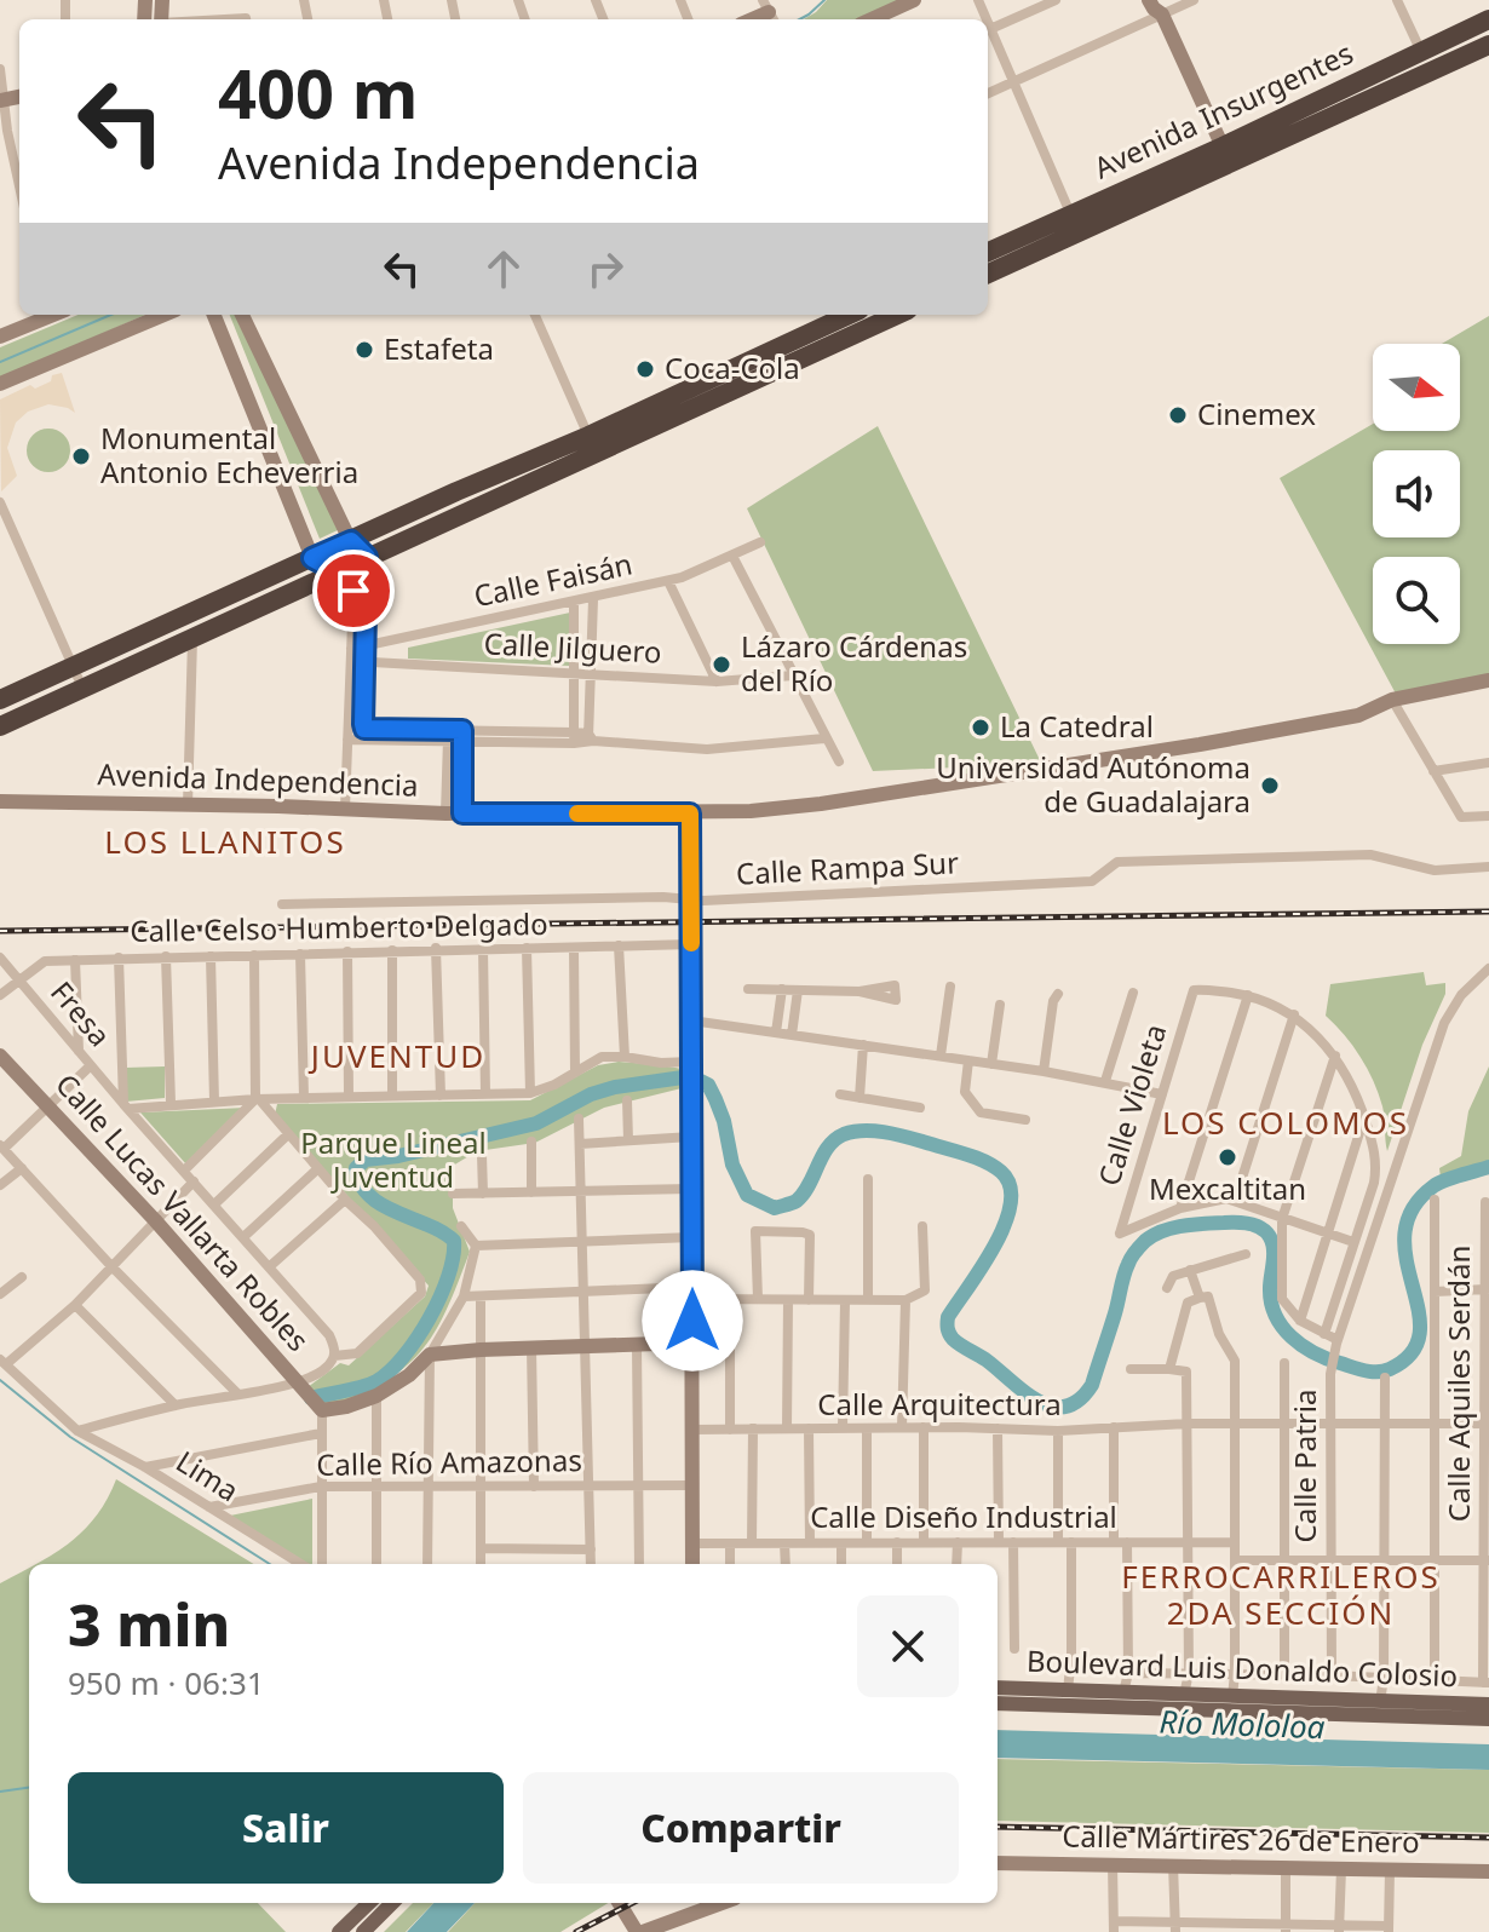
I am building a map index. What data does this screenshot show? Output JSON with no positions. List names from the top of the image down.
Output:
{
  "streets": {
    "highway": ["Avenida Insurgentes"],
    "main road": ["Boulevard Luis Donaldo Colosio"],
    "street": [
      "Calle Faisán",
      "Calle Jilguero",
      "Avenida Independencia",
      "Calle Rampa Sur",
      "Calle Celso Humberto Delgado",
      "Fresa",
      "Calle Violeta",
      "Calle Lucas Vallarta Robles",
      "Calle Aquiles Serdán",
      "Calle Arquitectura",
      "Calle Río Amazonas",
      "Calle Patria",
      "Lima",
      "Calle Diseño Industrial",
      "Calle Mártires 26 de Enero"
    ]
  },
  "crossings": [
    ["Calle Celso Humberto Delgado", "Fresa"],
    ["Calle Aquiles Serdán", "Calle Arquitectura"],
    ["Calle Aquiles Serdán", "Boulevard Luis Donaldo Colosio"],
    ["Calle Arquitectura", "Calle Patria"],
    ["Calle Río Amazonas", "Lima"],
    ["Calle Patria", "Boulevard Luis Donaldo Colosio"]
  ],
  "districts": [
    "LOS LLANITOS",
    "JUVENTUD",
    "LOS COLOMOS",
    "FERROCARRILEROS 2DA SECCIÓN"
  ],
  "water": ["Río Mololoa"],
  "parks": ["Parque Lineal Juventud"],
  "places": [
    "Estafeta",
    "Coca-Cola",
    "Cinemex",
    "Monumental Antonio Echeverria",
    "Lázaro Cárdenas del Río",
    "La Catedral",
    "Universidad Autónoma de Guadalajara",
    "Mexcaltitan"
  ],
  "north": "right",
  "page": {
    "turn": ["400 m", "Avenida Independencia"],
    "heading": ["3 min", "950 m · 06:31"],
    "buttons": ["Salir", "Compartir"]
  }
}
